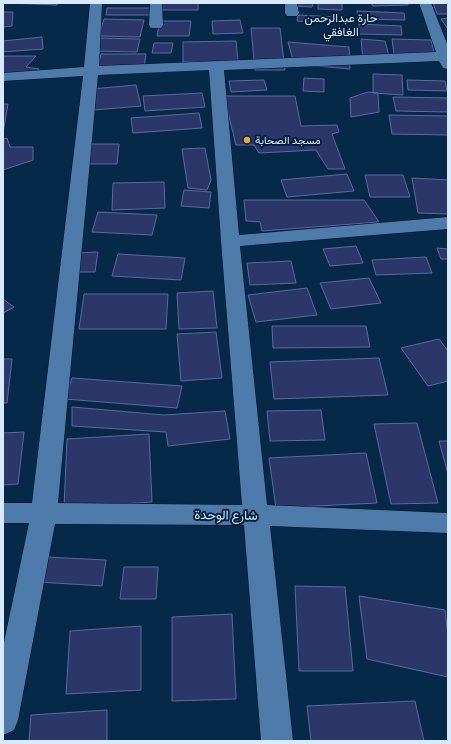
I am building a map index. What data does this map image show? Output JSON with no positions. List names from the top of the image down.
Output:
{
  "streets": {
    "street": ["شارع الوحدة"]
  },
  "districts": ["حارة عبدالرحمن الغافقي"],
  "places": ["مسجد الصحابة"]
}
